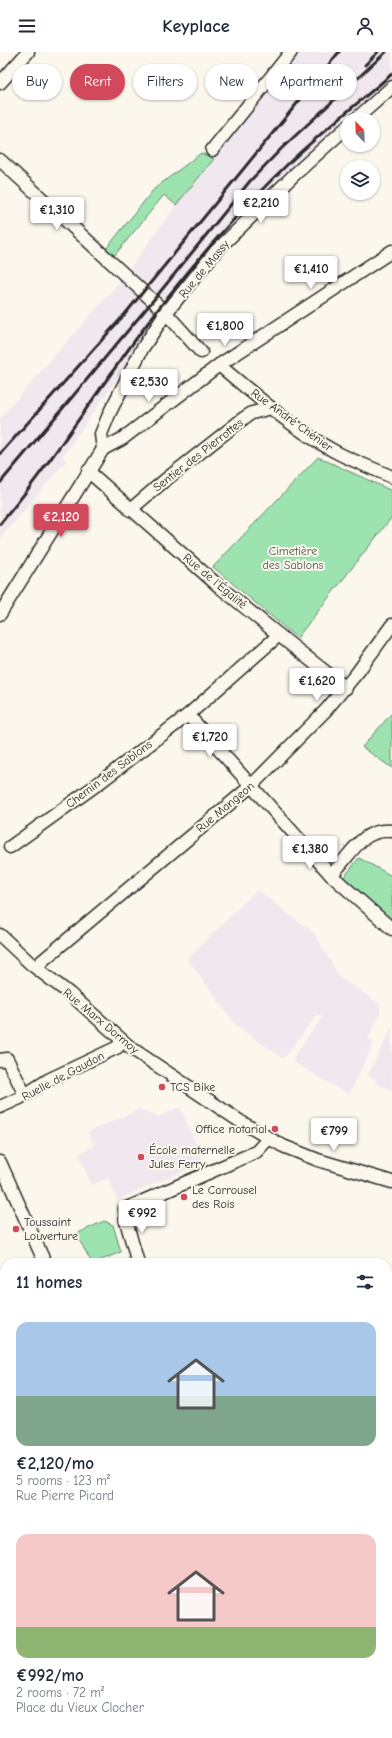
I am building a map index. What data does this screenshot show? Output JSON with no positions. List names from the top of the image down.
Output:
{
  "streets": {
    "street": [
      "Rue de Massy",
      "Rue André Chénier",
      "Sentier des Pierrottes",
      "Rue de l'Égalité",
      "Chemin des Sablons",
      "Rue Mangeon",
      "Rue Marx Dormoy",
      "Ruelle de Gaudon"
    ]
  },
  "crossings": [
    ["Rue André Chénier", "Sentier des Pierrottes"],
    ["Sentier des Pierrottes", "Rue de l'Égalité"],
    ["Rue de l'Égalité", "Chemin des Sablons"],
    ["Rue de l'Égalité", "Rue Mangeon"],
    ["Rue Mangeon", "Rue Marx Dormoy"],
    ["Rue Marx Dormoy", "Ruelle de Gaudon"]
  ],
  "parks": ["Cimetière des Sablons"],
  "places": [
    "TCS Bike",
    "Office notarial",
    "École maternelle Jules Ferry",
    "Le Carrousel des Rois",
    "Toussaint Louverture"
  ],
  "north": "top left",
  "page": {
    "header": "Keyplace",
    "chip": [
      "Buy",
      "Rent",
      "Filters",
      "New",
      "Apartment"
    ],
    "price": [
      "€2,210",
      "€1,310",
      "€1,410",
      "€1,800",
      "€2,530",
      "€2,120",
      "€1,620",
      "€1,720",
      "€1,380",
      "€799",
      "€992"
    ],
    "heading": "11 homes",
    "list": [
      {
        "name": "€2,120/mo",
        "note": "5 rooms · 123 m² · Rue Pierre Picard"
      },
      {
        "name": "€992/mo",
        "note": "2 rooms · 72 m² · Place du Vieux Clocher"
      }
    ]
  }
}
